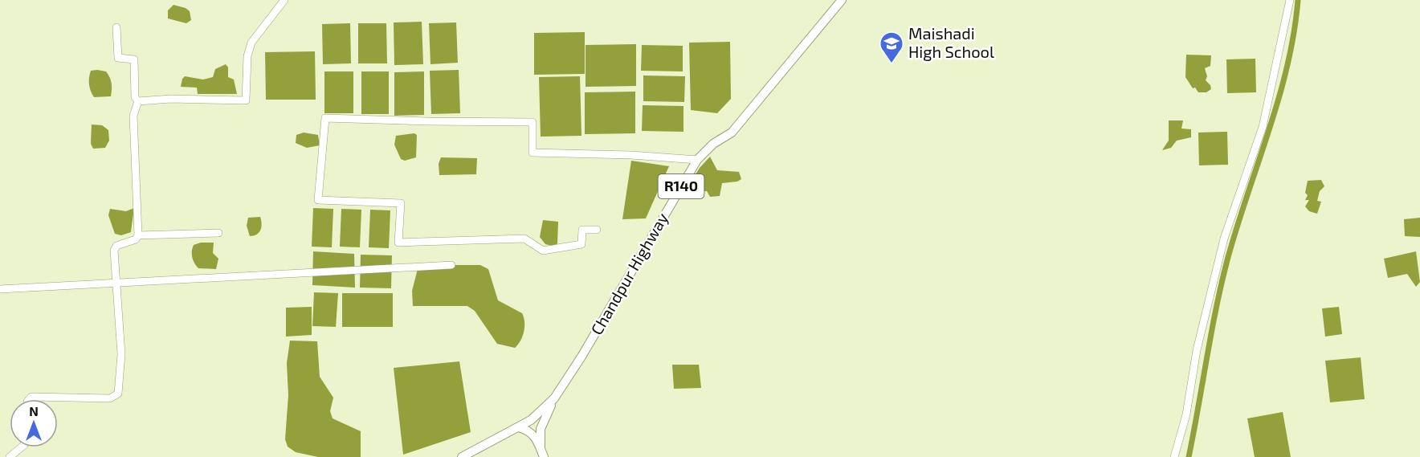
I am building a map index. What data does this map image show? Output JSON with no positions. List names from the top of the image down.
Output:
{
  "streets": {
    "main road": ["R140", "Chandpur Highway"]
  },
  "crossings": [
    ["R140", "Chandpur Highway"]
  ],
  "places": {
    "school or university": ["Maishadi High School"]
  },
  "north": "top"
}
